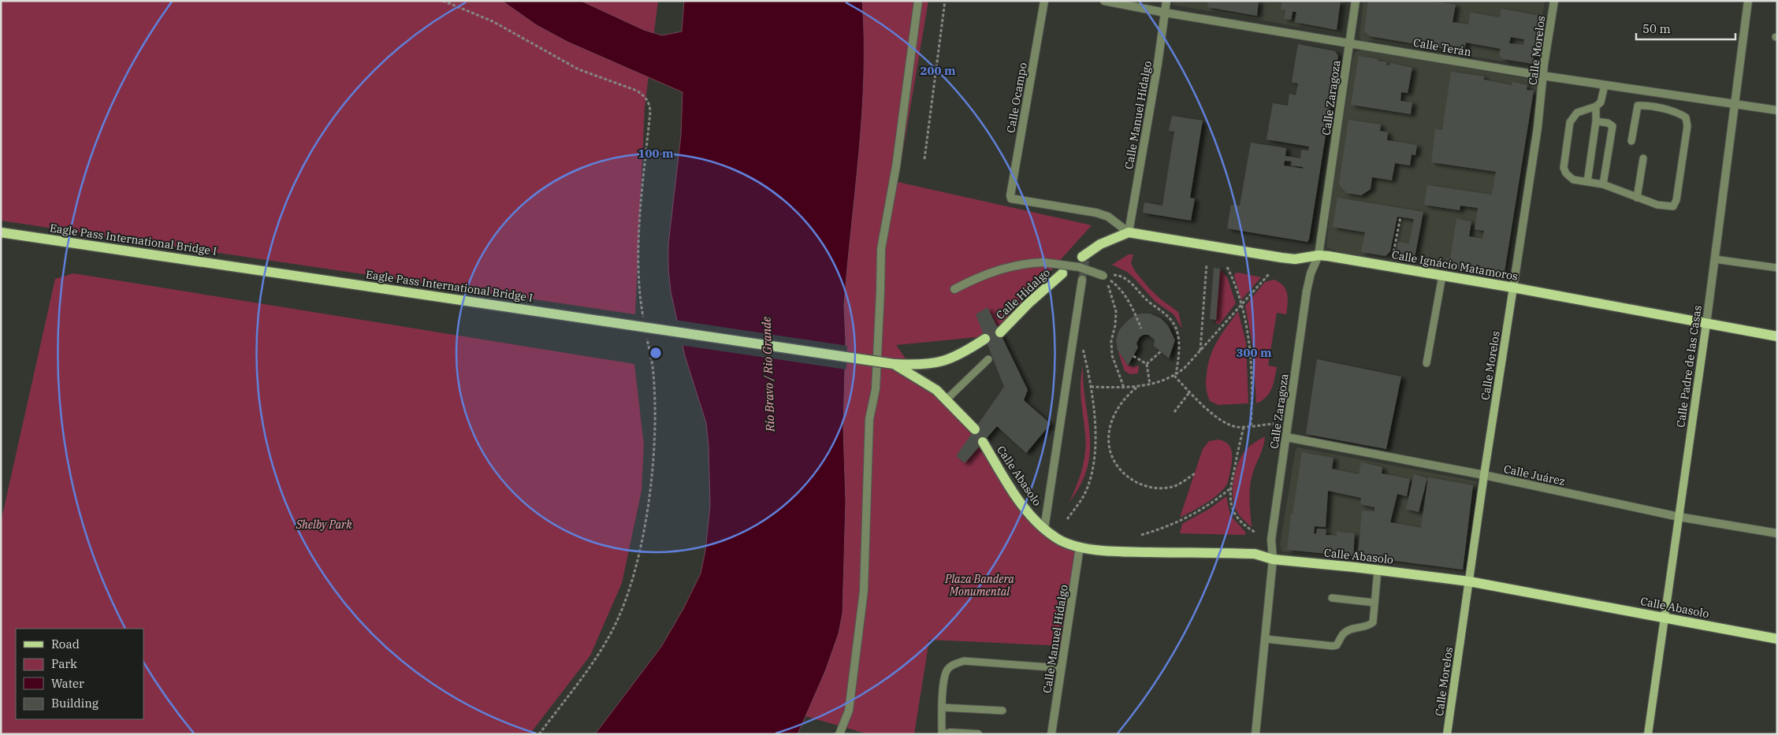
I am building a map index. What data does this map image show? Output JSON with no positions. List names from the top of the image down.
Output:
{
  "streets": {
    "main road": [
      "Calle Morelos",
      "Eagle Pass International Bridge I",
      "Calle Ignácio Matamoros",
      "Calle Hidalgo",
      "Calle Padre de las Casas",
      "Calle Abasolo"
    ],
    "street": [
      "Calle Terán",
      "Calle Ocampo",
      "Calle Zaragoza",
      "Calle Manuel Hidalgo",
      "Calle Juárez"
    ]
  },
  "crossings": [
    ["Calle Terán", "Calle Morelos"],
    ["Calle Terán", "Calle Zaragoza"],
    ["Calle Terán", "Calle Manuel Hidalgo"],
    ["Calle Terán", "Calle Padre de las Casas"],
    ["Calle Morelos", "Calle Ignácio Matamoros"],
    ["Calle Morelos", "Calle Juárez"],
    ["Calle Morelos", "Calle Abasolo"],
    ["Calle Ocampo", "Calle Ignácio Matamoros"],
    ["Calle Zaragoza", "Calle Ignácio Matamoros"],
    ["Calle Zaragoza", "Calle Juárez"],
    ["Calle Zaragoza", "Calle Abasolo"],
    ["Calle Manuel Hidalgo", "Calle Ignácio Matamoros"],
    ["Calle Manuel Hidalgo", "Calle Abasolo"],
    ["Calle Ignácio Matamoros", "Calle Padre de las Casas"],
    ["Calle Padre de las Casas", "Calle Juárez"],
    ["Calle Padre de las Casas", "Calle Abasolo"]
  ],
  "water": ["Río Bravo / Rio Grande"],
  "parks": ["Shelby Park", "Plaza Bandera Monumental"],
  "legend": [
    "Road",
    "Park",
    "Water",
    "Building"
  ],
  "scale_bar": "50 m",
  "rings": ["200 m", "100 m", "300 m"]
}
